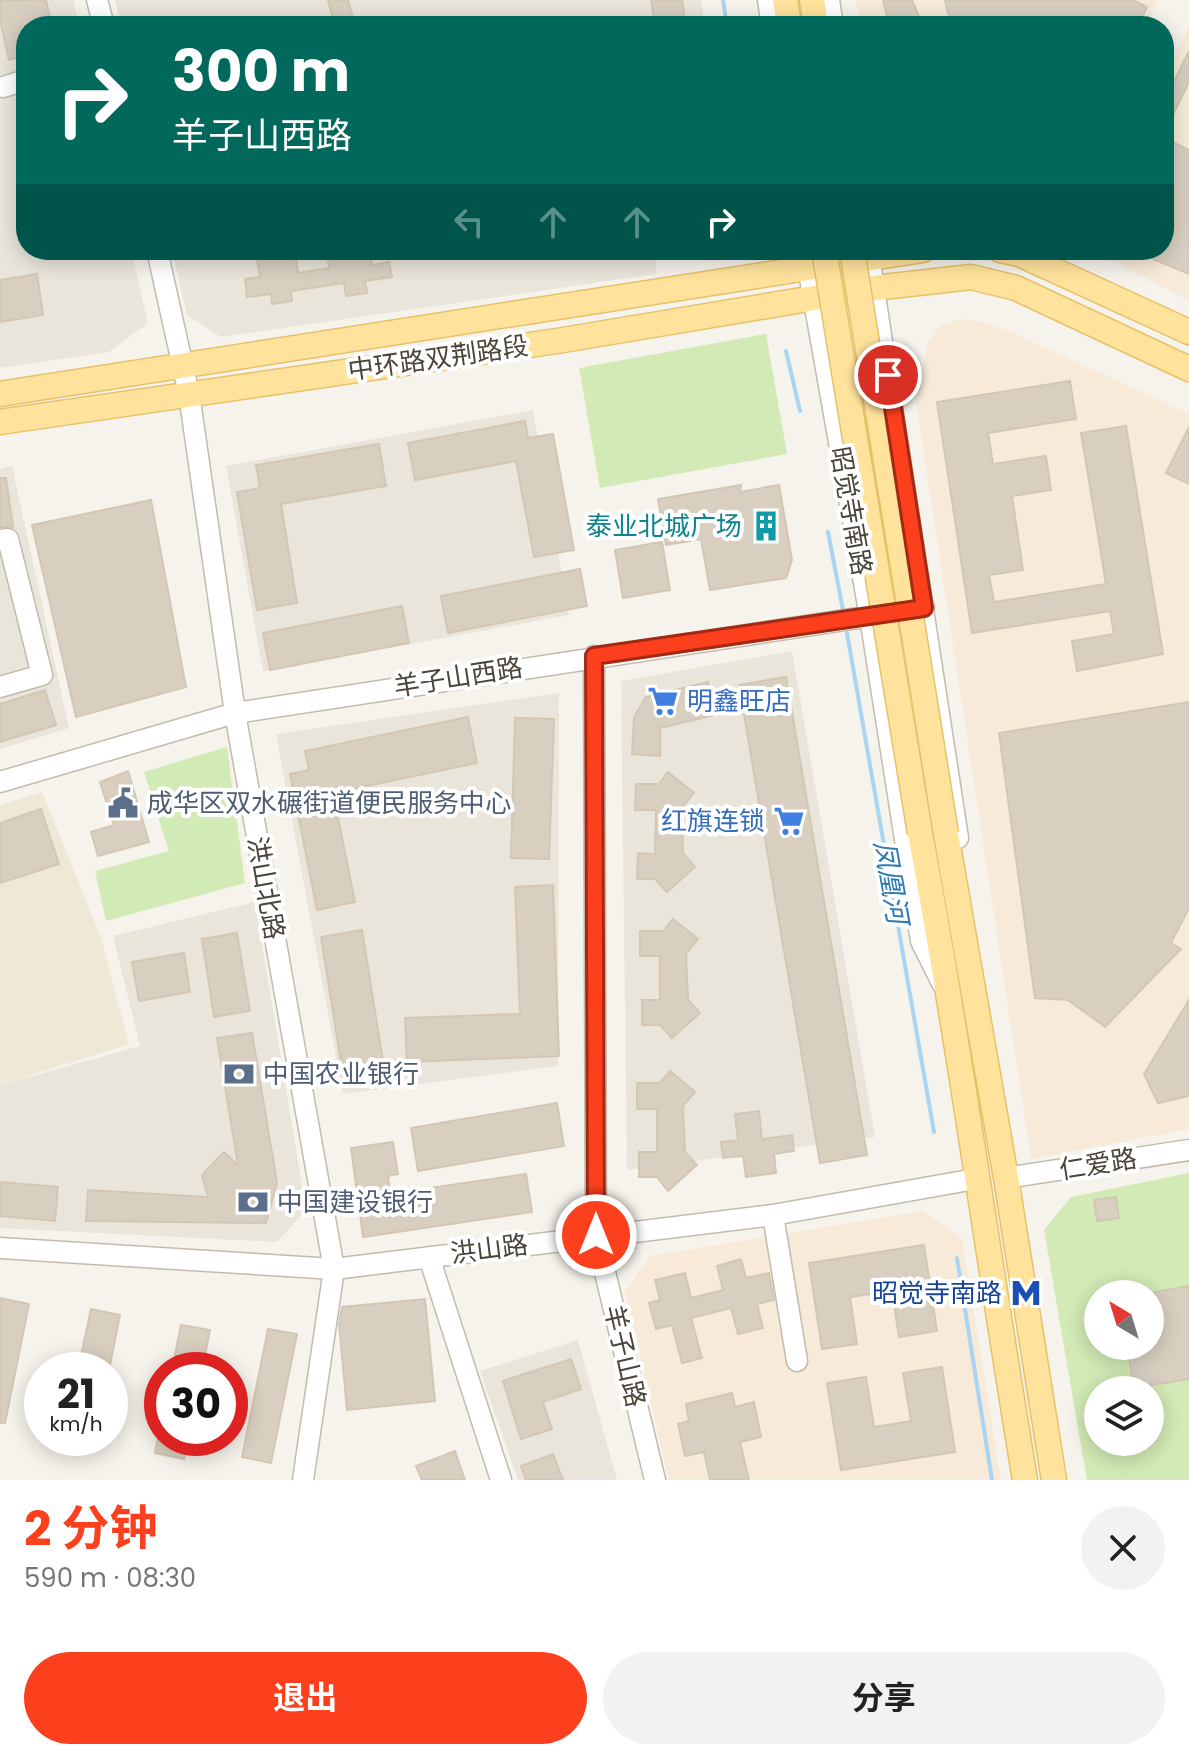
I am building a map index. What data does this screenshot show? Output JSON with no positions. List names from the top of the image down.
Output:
{
  "streets": {
    "main road": ["中环路双荆路段", "昭觉寺南路"],
    "street": [
      "羊子山西路",
      "洪山北路",
      "仁爱路",
      "洪山路",
      "羊子山路"
    ]
  },
  "crossings": [
    ["中环路双荆路段", "昭觉寺南路"],
    ["中环路双荆路段", "洪山北路"],
    ["昭觉寺南路", "羊子山西路"],
    ["昭觉寺南路", "仁爱路"],
    ["昭觉寺南路", "洪山路"],
    ["羊子山西路", "洪山北路"],
    ["羊子山西路", "羊子山路"],
    ["洪山北路", "洪山路"],
    ["洪山路", "羊子山路"]
  ],
  "water": ["凤凰河"],
  "places": {
    "building": ["泰业北城广场"],
    "supermarket": ["明鑫旺店", "红旗连锁"],
    "public building": ["成华区双水碾街道便民服务中心"],
    "bank": ["中国农业银行", "中国建设银行"],
    "metro station": ["昭觉寺南路"]
  },
  "north": "top left",
  "page": {
    "turn": ["300 m", "羊子山西路"],
    "speed": "21 km/h",
    "limit": "30",
    "heading": ["2 分钟", "590 m · 08:30"],
    "buttons": ["退出", "分享"]
  }
}
